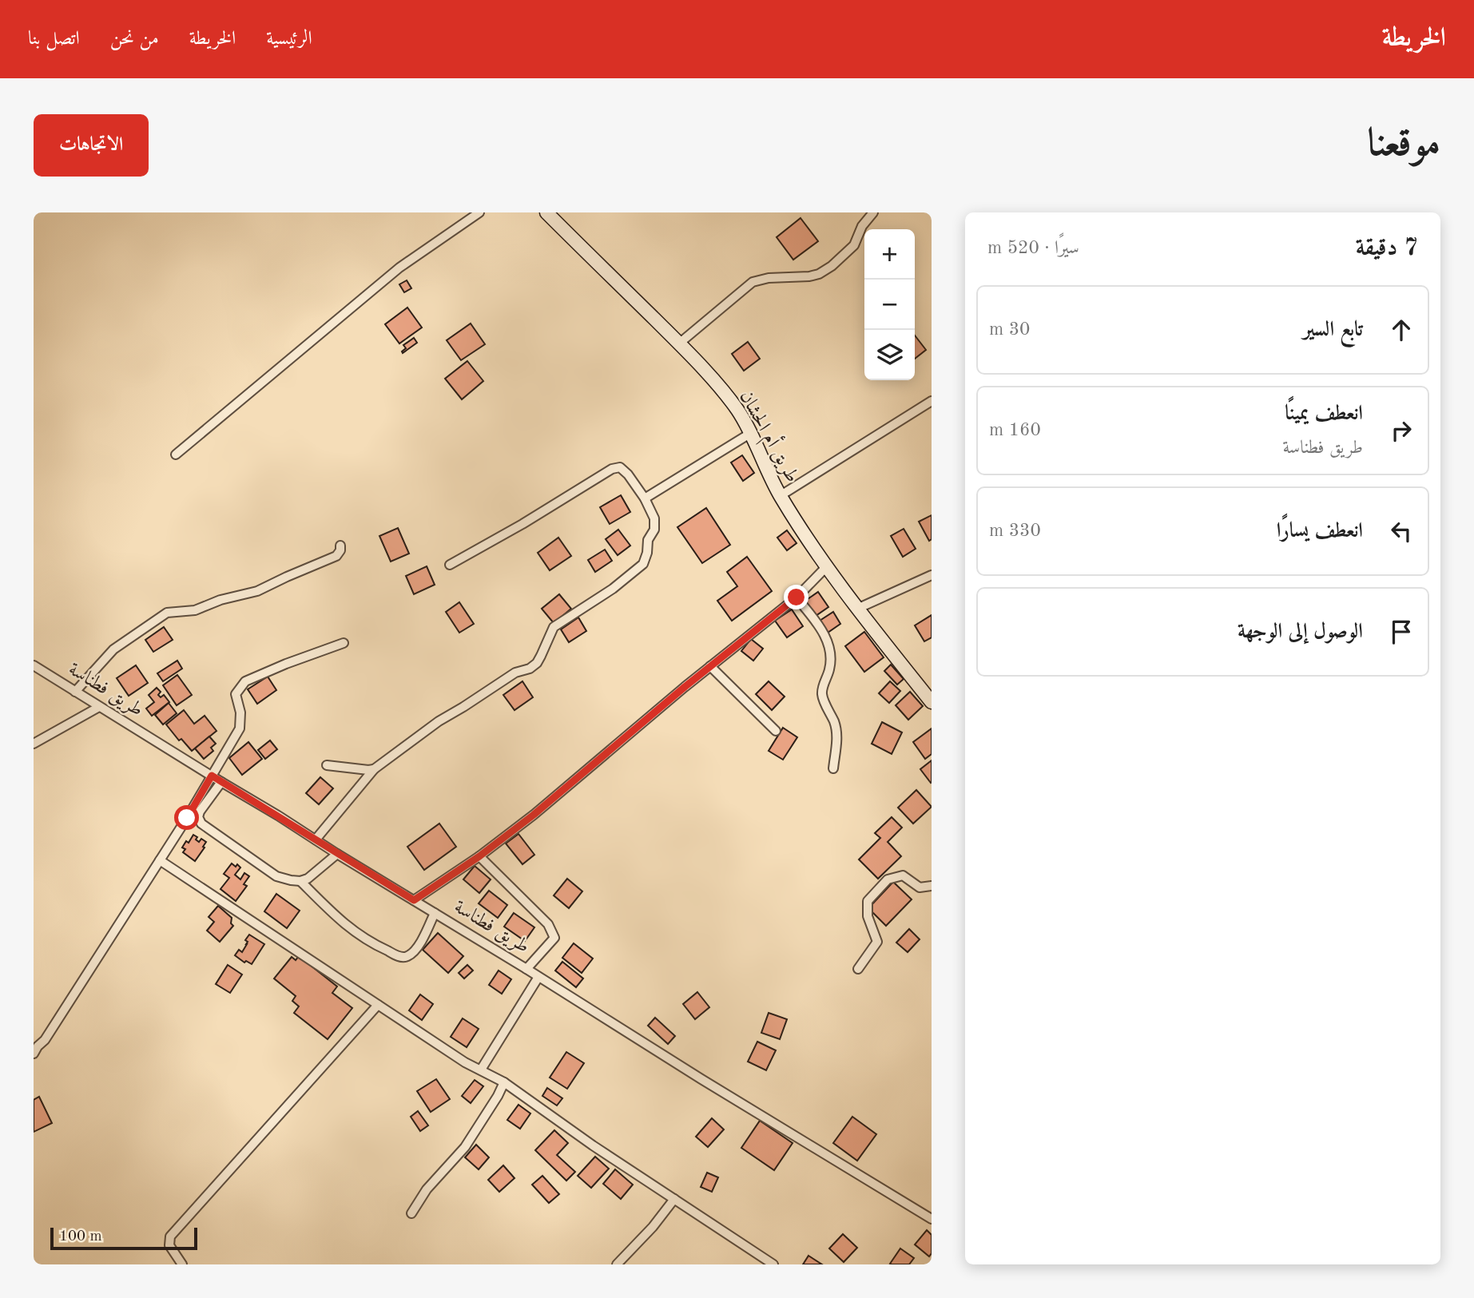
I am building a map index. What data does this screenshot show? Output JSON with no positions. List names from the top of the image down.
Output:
{
  "streets": {
    "street": ["طريق أم الحشان", "طريق فطناسة"]
  },
  "scale_bar": "100 m",
  "page": {
    "header": "الخريطة",
    "nav": [
      "الرئيسية",
      "الخريطة",
      "من نحن",
      "اتصل بنا"
    ],
    "title": "موقعنا",
    "buttons": "الاتجاهات",
    "heading": ["7 دقيقة", "سيرًا · 520 m"],
    "map_buttons": ["+", "−"],
    "list": [
      ["تابع السير", "30 m"],
      ["انعطف يمينًا", "طريق فطناسة", "160 m"],
      ["انعطف يسارًا", "330 m"],
      "الوصول إلى الوجهة"
    ],
    "scale": "100 m"
  }
}
